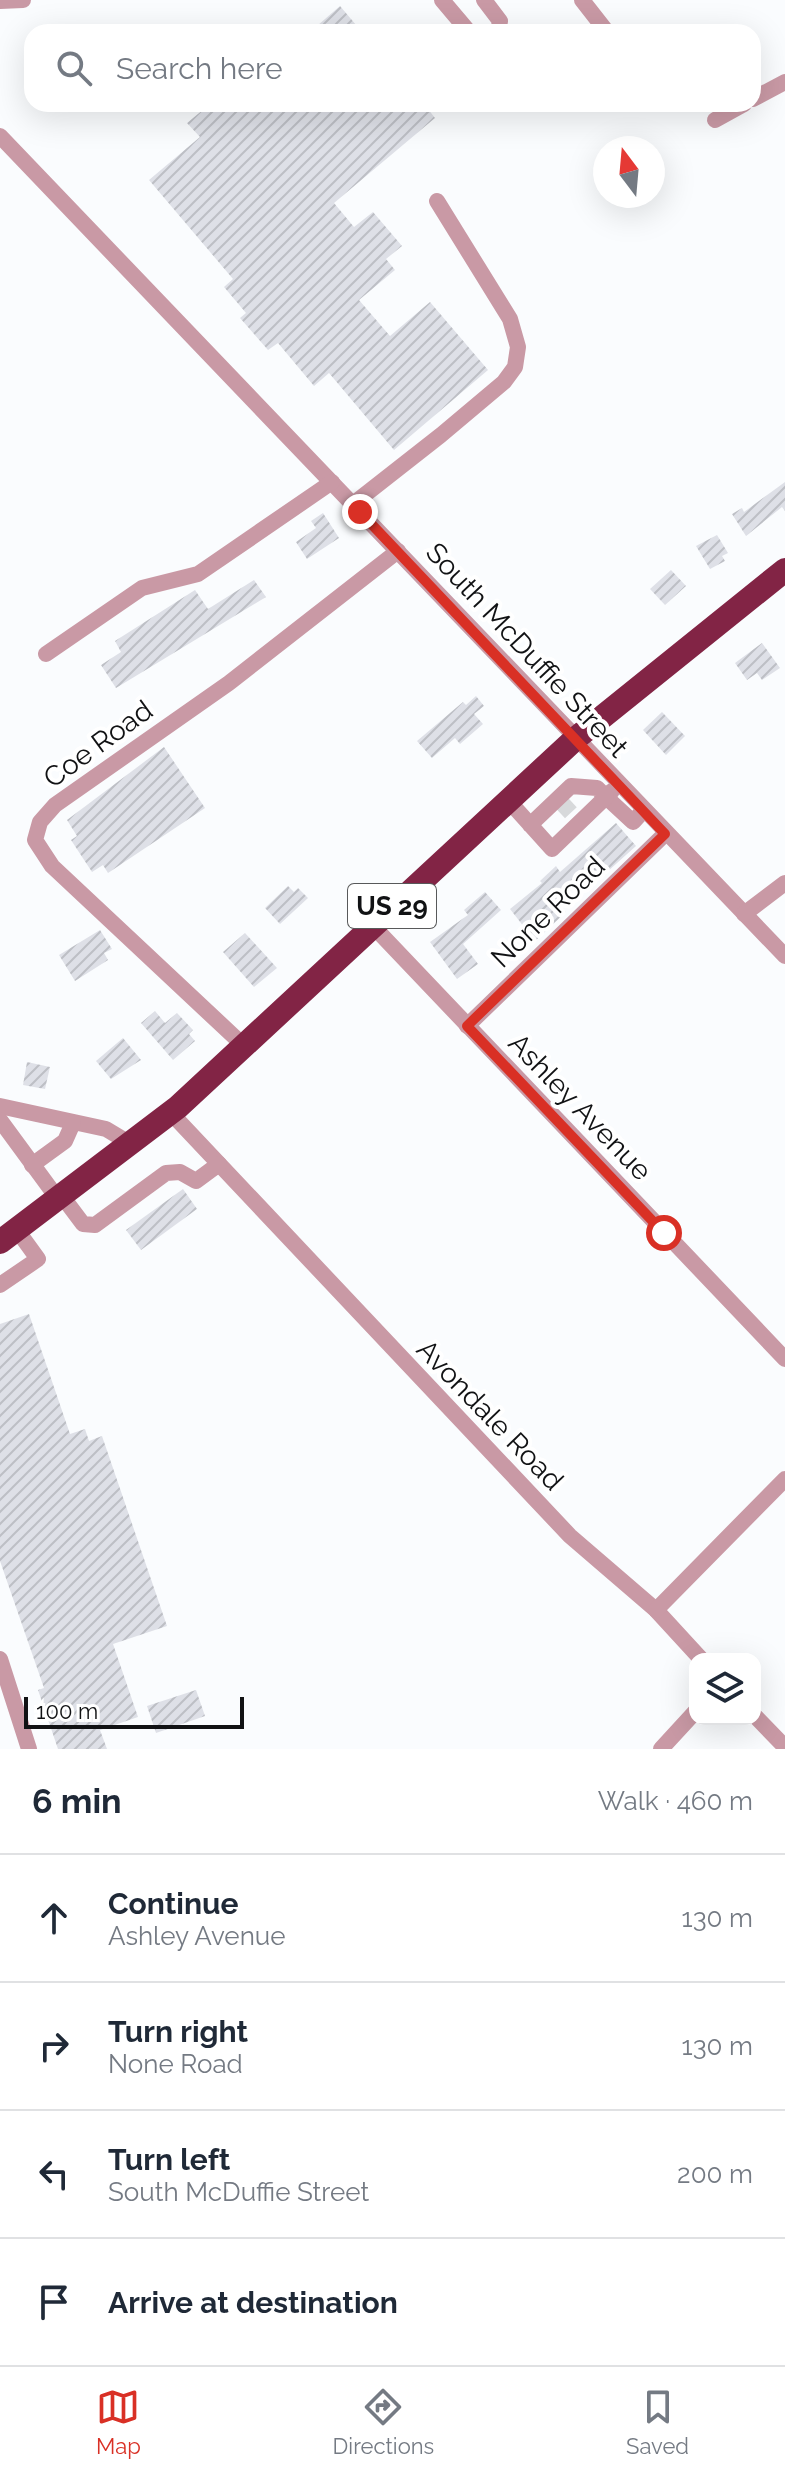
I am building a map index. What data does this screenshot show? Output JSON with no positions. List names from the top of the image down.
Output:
{
  "streets": {
    "highway": ["US 29"],
    "street": [
      "South McDuffie Street",
      "Coe Road",
      "None Road",
      "Ashley Avenue",
      "Avondale Road"
    ]
  },
  "crossings": [
    ["South McDuffie Street", "Coe Road"],
    ["South McDuffie Street", "US 29"],
    ["South McDuffie Street", "None Road"],
    ["Coe Road", "US 29"],
    ["US 29", "Ashley Avenue"],
    ["US 29", "Avondale Road"],
    ["None Road", "Ashley Avenue"]
  ],
  "scale_bar": "100 m",
  "north": "top",
  "page": {
    "search": "Search here",
    "scale": "100 m",
    "heading": ["6 min", "Walk · 460 m"],
    "list": [
      ["Continue", "Ashley Avenue", "130 m"],
      ["Turn right", "None Road", "130 m"],
      ["Turn left", "South McDuffie Street", "200 m"],
      "Arrive at destination"
    ],
    "nav": ["Map", "Directions", "Saved"]
  }
}
